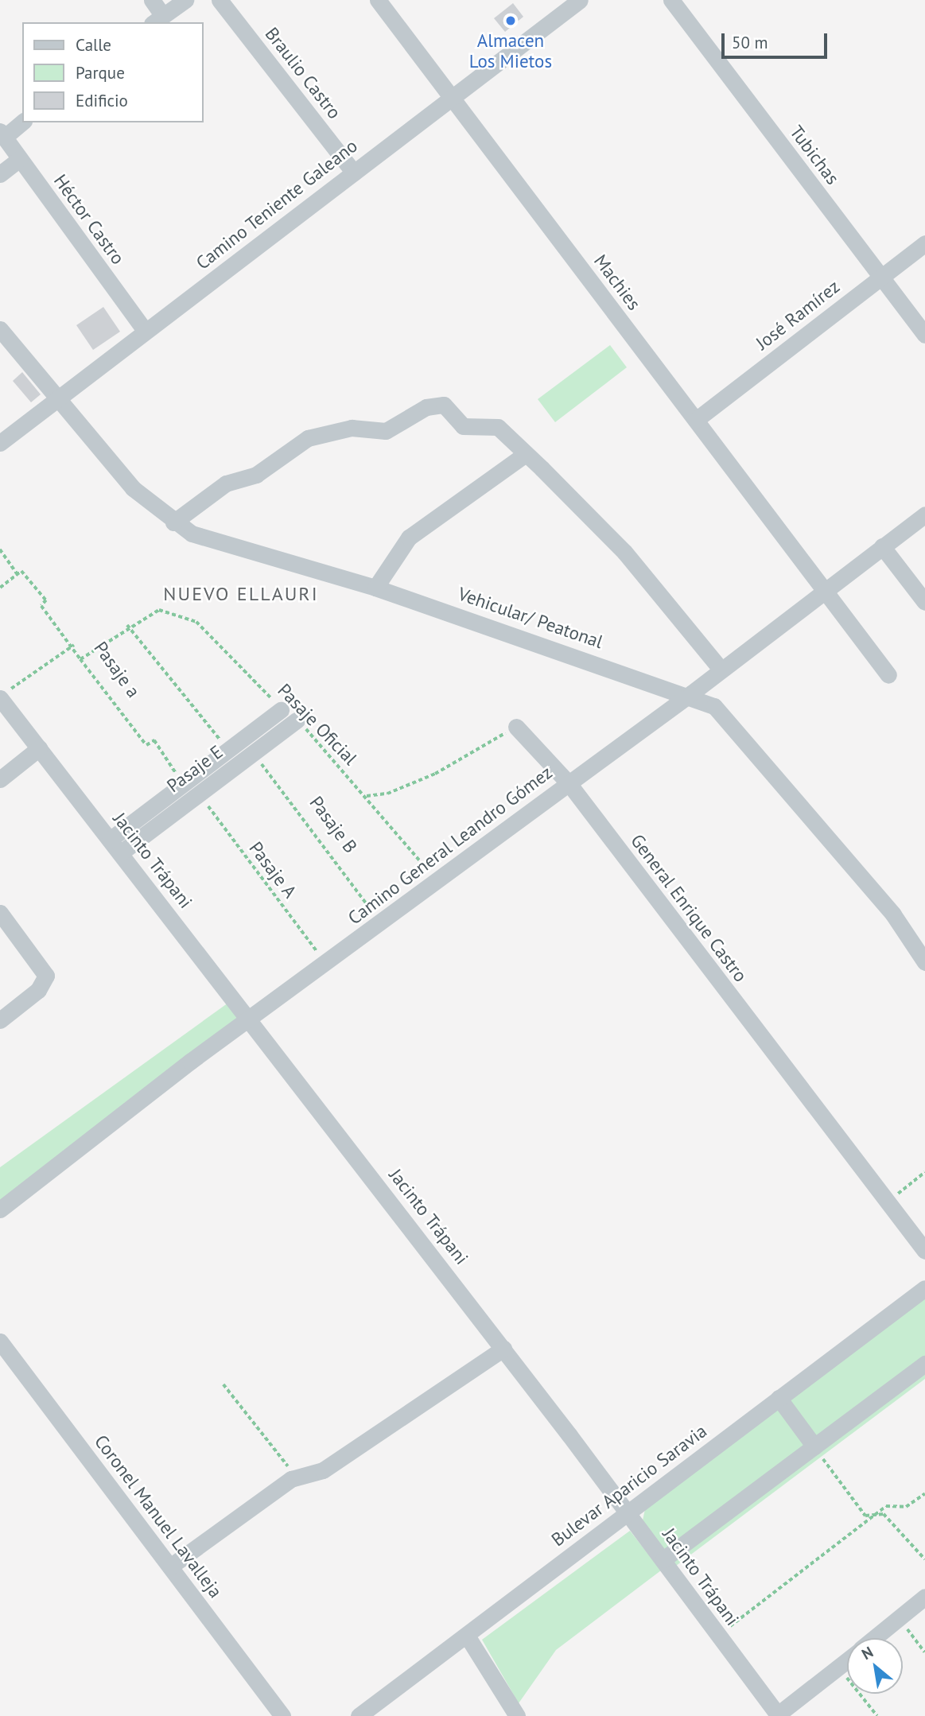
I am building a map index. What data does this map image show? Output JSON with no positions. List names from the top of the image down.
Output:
{
  "streets": {
    "street": [
      "Braulio Castro",
      "Tubichas",
      "Camino Teniente Galeano",
      "Héctor Castro",
      "Machies",
      "José Ramírez",
      "Vehicular/ Peatonal",
      "Pasaje E",
      "Camino General Leandro Gómez",
      "Jacinto Trápani",
      "General Enrique Castro",
      "Bulevar Aparicio Saravia",
      "Coronel Manuel Lavalleja"
    ],
    "path": [
      "Pasaje a",
      "Pasaje Oficial",
      "Pasaje B",
      "Pasaje A"
    ]
  },
  "crossings": [
    ["Braulio Castro", "Camino Teniente Galeano"],
    ["Tubichas", "José Ramírez"],
    ["Camino Teniente Galeano", "Héctor Castro"],
    ["Camino Teniente Galeano", "Machies"],
    ["Camino Teniente Galeano", "Vehicular/ Peatonal"],
    ["Machies", "José Ramírez"],
    ["Machies", "Camino General Leandro Gómez"],
    ["Vehicular/ Peatonal", "Camino General Leandro Gómez"],
    ["Pasaje a", "Pasaje E"],
    ["Pasaje a", "Pasaje A"],
    ["Pasaje Oficial", "Pasaje E"],
    ["Pasaje Oficial", "Camino General Leandro Gómez"],
    ["Pasaje E", "Pasaje B"],
    ["Pasaje E", "Jacinto Trápani"],
    ["Pasaje E", "Pasaje A"],
    ["Pasaje B", "Camino General Leandro Gómez"],
    ["Camino General Leandro Gómez", "Jacinto Trápani"],
    ["Camino General Leandro Gómez", "Pasaje A"],
    ["Camino General Leandro Gómez", "General Enrique Castro"],
    ["Jacinto Trápani", "Bulevar Aparicio Saravia"]
  ],
  "districts": ["NUEVO ELLAURI"],
  "places": ["Almacen Los Mietos"],
  "legend": ["Calle", "Parque", "Edificio"],
  "scale_bar": "50 m",
  "north": "top left"
}
